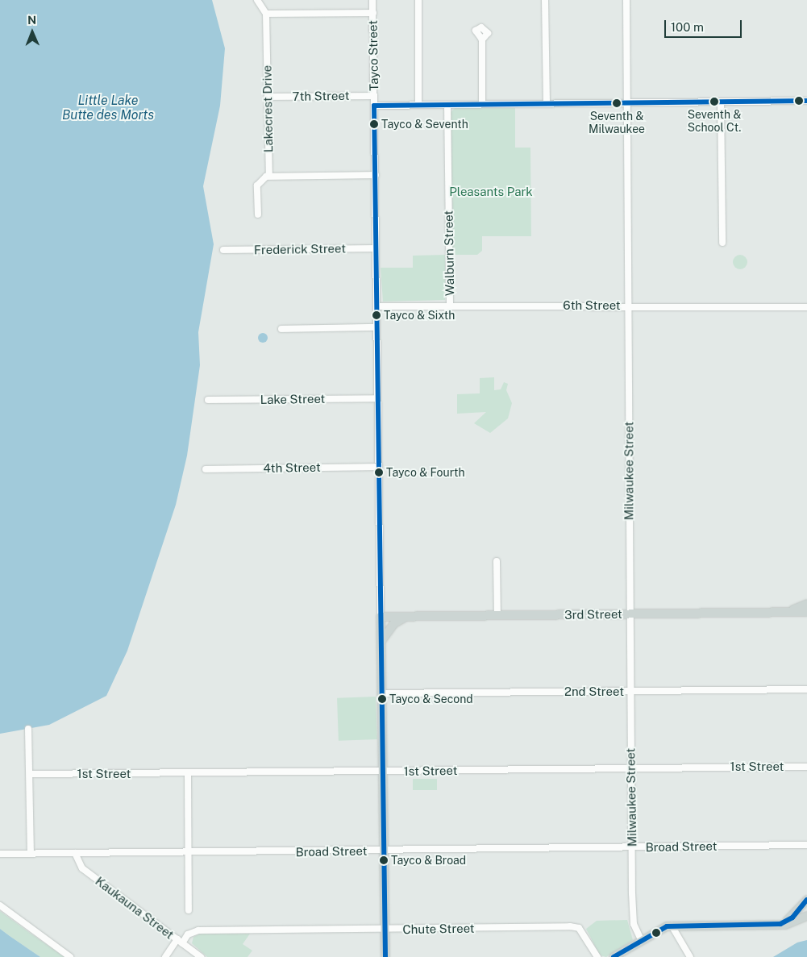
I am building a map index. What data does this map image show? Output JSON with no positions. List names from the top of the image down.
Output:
{
  "streets": {
    "main road": ["Tayco Street", "3rd Street"],
    "street": [
      "7th Street",
      "Lakecrest Drive",
      "Frederick Street",
      "Walburn Street",
      "6th Street",
      "Lake Street",
      "4th Street",
      "Milwaukee Street",
      "2nd Street",
      "1st Street",
      "Broad Street",
      "Kaukauna Street",
      "Chute Street"
    ]
  },
  "crossings": [
    ["Tayco Street", "7th Street"],
    ["Tayco Street", "Frederick Street"],
    ["Tayco Street", "6th Street"],
    ["Tayco Street", "Lake Street"],
    ["Tayco Street", "4th Street"],
    ["Tayco Street", "3rd Street"],
    ["Tayco Street", "2nd Street"],
    ["Tayco Street", "1st Street"],
    ["Tayco Street", "Broad Street"],
    ["Tayco Street", "Chute Street"],
    ["7th Street", "Lakecrest Drive"],
    ["Walburn Street", "6th Street"],
    ["6th Street", "Milwaukee Street"],
    ["Milwaukee Street", "3rd Street"],
    ["Milwaukee Street", "2nd Street"],
    ["Milwaukee Street", "1st Street"],
    ["Milwaukee Street", "Broad Street"],
    ["Broad Street", "Kaukauna Street"],
    ["Kaukauna Street", "Chute Street"]
  ],
  "water": ["Little Lake Butte des Morts"],
  "parks": ["Pleasants Park"],
  "places": [
    "Seventh & School Ct.",
    "Seventh & Milwaukee",
    "Tayco & Seventh",
    "Tayco & Sixth",
    "Tayco & Fourth",
    "Tayco & Second",
    "Tayco & Broad"
  ],
  "scale_bar": "100 m",
  "north": "top"
}
